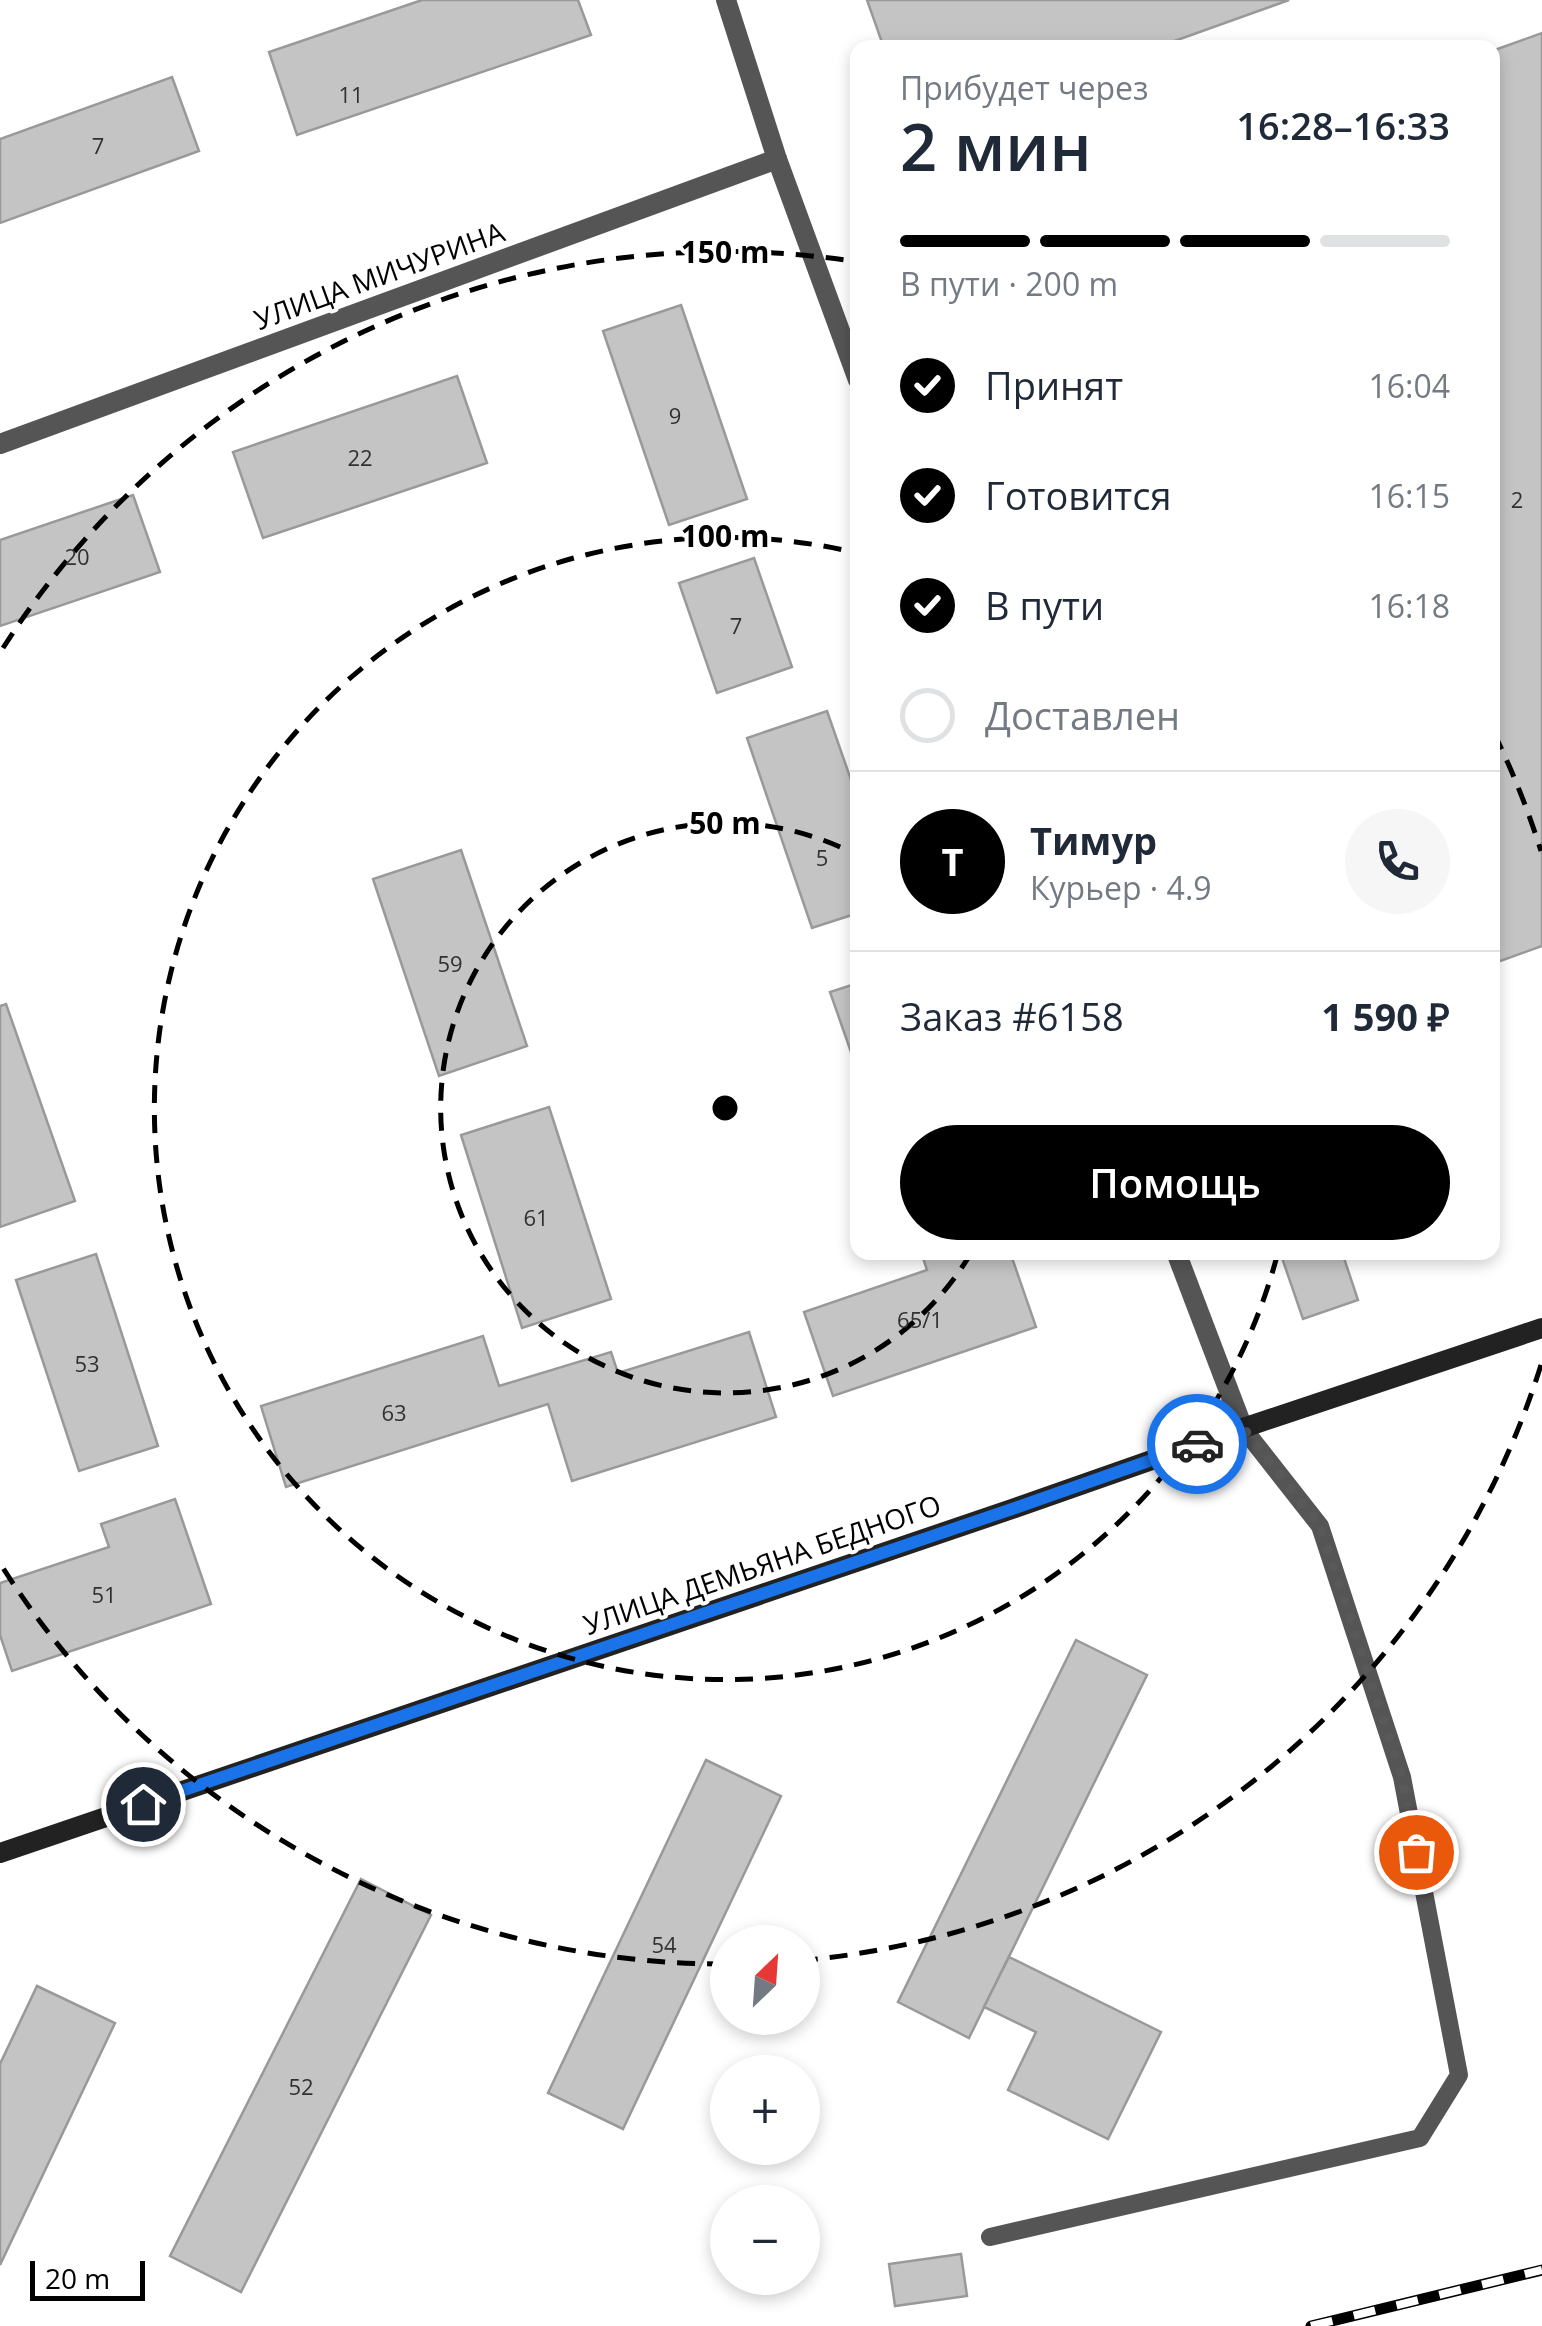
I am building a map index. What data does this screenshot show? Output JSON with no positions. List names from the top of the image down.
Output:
{
  "streets": {
    "main road": ["УЛИЦА ДЕМЬЯНА БЕДНОГО"],
    "street": ["УЛИЦА МИЧУРИНА"]
  },
  "house_numbers": [
    "11",
    "7",
    "9",
    "22",
    "2",
    "20",
    "7",
    "5",
    "59",
    "61",
    "65/1",
    "53",
    "63",
    "51",
    "54",
    "52"
  ],
  "scale_bar": "20 m",
  "north": "top right",
  "page": {
    "heading": ["2 мин", "Прибудет через", "16:28–16:33"],
    "panel": [
      "Тимур",
      "Курьер · 4.9",
      "Заказ #6158",
      "1 590 ₽"
    ],
    "bar": "В пути · 200 m",
    "list": [
      ["Принят", "16:04"],
      ["Готовится", "16:15"],
      ["В пути", "16:18"],
      "Доставлен"
    ],
    "round": "Т",
    "buttons": "Помощь",
    "map_buttons": ["+", "−"],
    "scale": "20 m"
  },
  "rings": ["150 m", "100 m", "50 m"]
}
